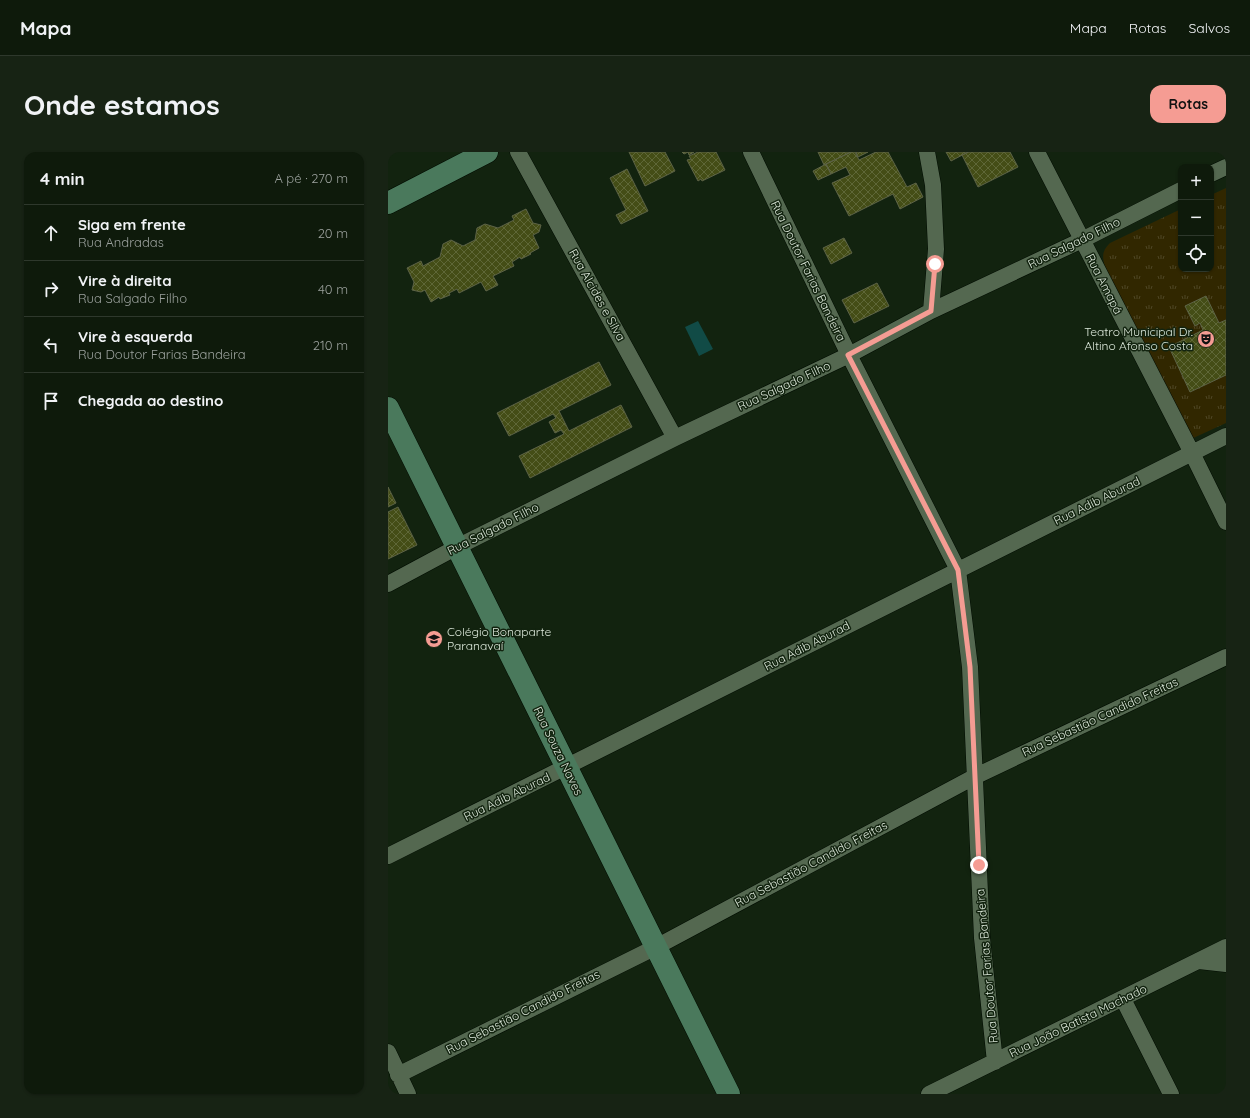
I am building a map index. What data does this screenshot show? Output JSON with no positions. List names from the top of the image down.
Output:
{
  "streets": {
    "main road": ["Rua Souza Naves"],
    "street": [
      "Rua Salgado Filho",
      "Rua Doutor Farias Bandeira",
      "Rua Amapá",
      "Rua Alcides e Silva",
      "Rua Adib Aburad",
      "Rua Sebastião Candido Freitas",
      "Rua João Batista Machado"
    ]
  },
  "crossings": [
    ["Rua Salgado Filho", "Rua Doutor Farias Bandeira"],
    ["Rua Salgado Filho", "Rua Amapá"],
    ["Rua Salgado Filho", "Rua Alcides e Silva"],
    ["Rua Salgado Filho", "Rua Souza Naves"],
    ["Rua Doutor Farias Bandeira", "Rua Adib Aburad"],
    ["Rua Doutor Farias Bandeira", "Rua Sebastião Candido Freitas"],
    ["Rua Doutor Farias Bandeira", "Rua João Batista Machado"],
    ["Rua Amapá", "Rua Adib Aburad"],
    ["Rua Adib Aburad", "Rua Souza Naves"],
    ["Rua Sebastião Candido Freitas", "Rua Souza Naves"]
  ],
  "places": {
    "theatre": ["Teatro Municipal Dr. Altino Afonso Costa"],
    "school or university": ["Colégio Bonaparte Paranavaí"]
  },
  "page": {
    "header": "Mapa",
    "nav": ["Mapa", "Rotas", "Salvos"],
    "buttons": "Rotas",
    "title": "Onde estamos",
    "heading": ["4 min", "A pé · 270 m"],
    "map_buttons": ["+", "−"],
    "list": [
      ["Siga em frente", "Rua Andradas", "20 m"],
      ["Vire à direita", "Rua Salgado Filho", "40 m"],
      ["Vire à esquerda", "Rua Doutor Farias Bandeira", "210 m"],
      "Chegada ao destino"
    ]
  }
}
